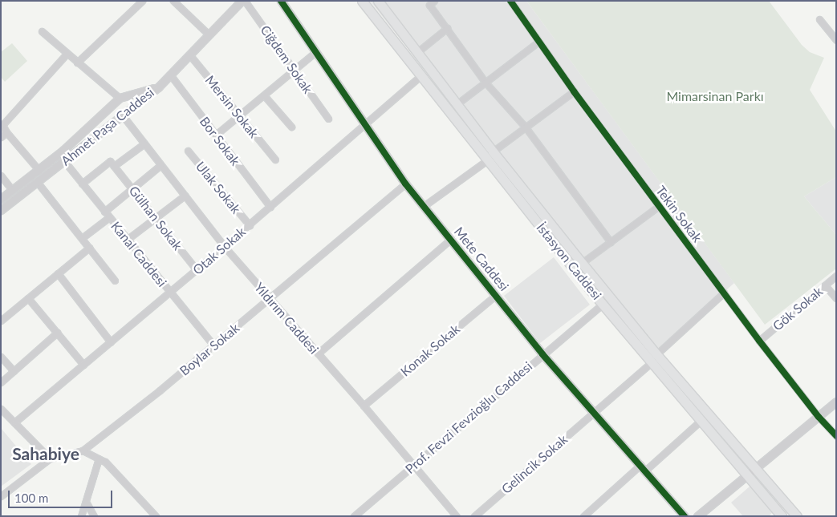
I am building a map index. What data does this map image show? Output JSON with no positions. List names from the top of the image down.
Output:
{
  "streets": {
    "main road": ["İstasyon Caddesi"],
    "street": [
      "Ciğdem Sokak",
      "Mersin Sokak",
      "Ahmet Paşa Caddesi",
      "Bor Sokak",
      "Ulak Sokak",
      "Tekin Sokak",
      "Gülhan Sokak",
      "Otak Sokak",
      "Kanal Caddesi",
      "Mete Caddesi",
      "Gök Sokak",
      "Yıldırım Caddesi",
      "Boylar Sokak",
      "Konak Sokak",
      "Prof. Fevzi Fevzioğlu Caddesi",
      "Gelincik Sokak"
    ]
  },
  "crossings": [
    ["Ahmet Paşa Caddesi", "Kanal Caddesi"],
    ["Ahmet Paşa Caddesi", "Yıldırım Caddesi"],
    ["Bor Sokak", "Otak Sokak"],
    ["Ulak Sokak", "Otak Sokak"],
    ["Tekin Sokak", "Gök Sokak"],
    ["Gülhan Sokak", "Otak Sokak"],
    ["Otak Sokak", "Kanal Caddesi"],
    ["Otak Sokak", "Mete Caddesi"],
    ["Otak Sokak", "İstasyon Caddesi"],
    ["Otak Sokak", "Yıldırım Caddesi"],
    ["Kanal Caddesi", "Boylar Sokak"],
    ["Mete Caddesi", "Boylar Sokak"],
    ["Mete Caddesi", "Konak Sokak"],
    ["Mete Caddesi", "Prof. Fevzi Fevzioğlu Caddesi"],
    ["Mete Caddesi", "Gelincik Sokak"],
    ["İstasyon Caddesi", "Prof. Fevzi Fevzioğlu Caddesi"],
    ["İstasyon Caddesi", "Gelincik Sokak"],
    ["Yıldırım Caddesi", "Boylar Sokak"],
    ["Yıldırım Caddesi", "Konak Sokak"],
    ["Yıldırım Caddesi", "Prof. Fevzi Fevzioğlu Caddesi"]
  ],
  "districts": ["Sahabiye"],
  "parks": ["Mimarsinan Parkı"],
  "scale_bar": "100 m"
}
